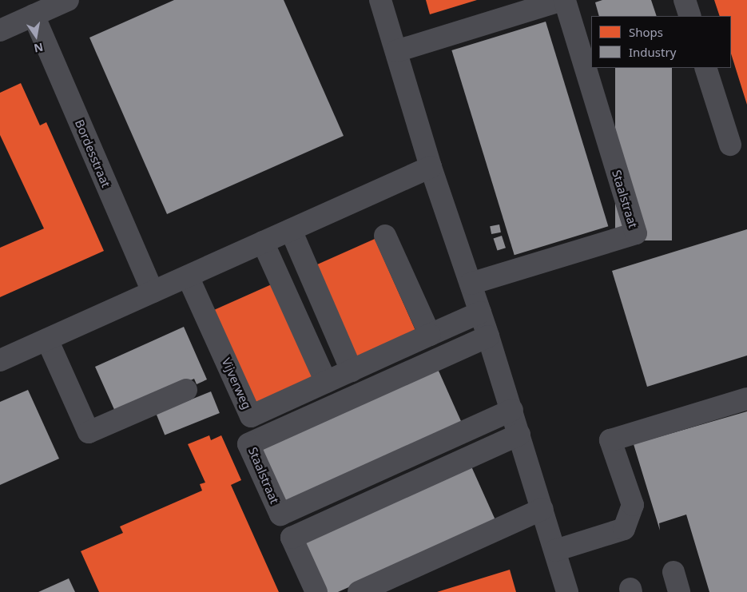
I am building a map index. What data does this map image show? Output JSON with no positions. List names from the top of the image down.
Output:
{
  "streets": {
    "street": ["Bordesstraat", "Staalstraat", "Vijverweg"]
  },
  "legend": ["Shops", "Industry"],
  "north": "bottom"
}
